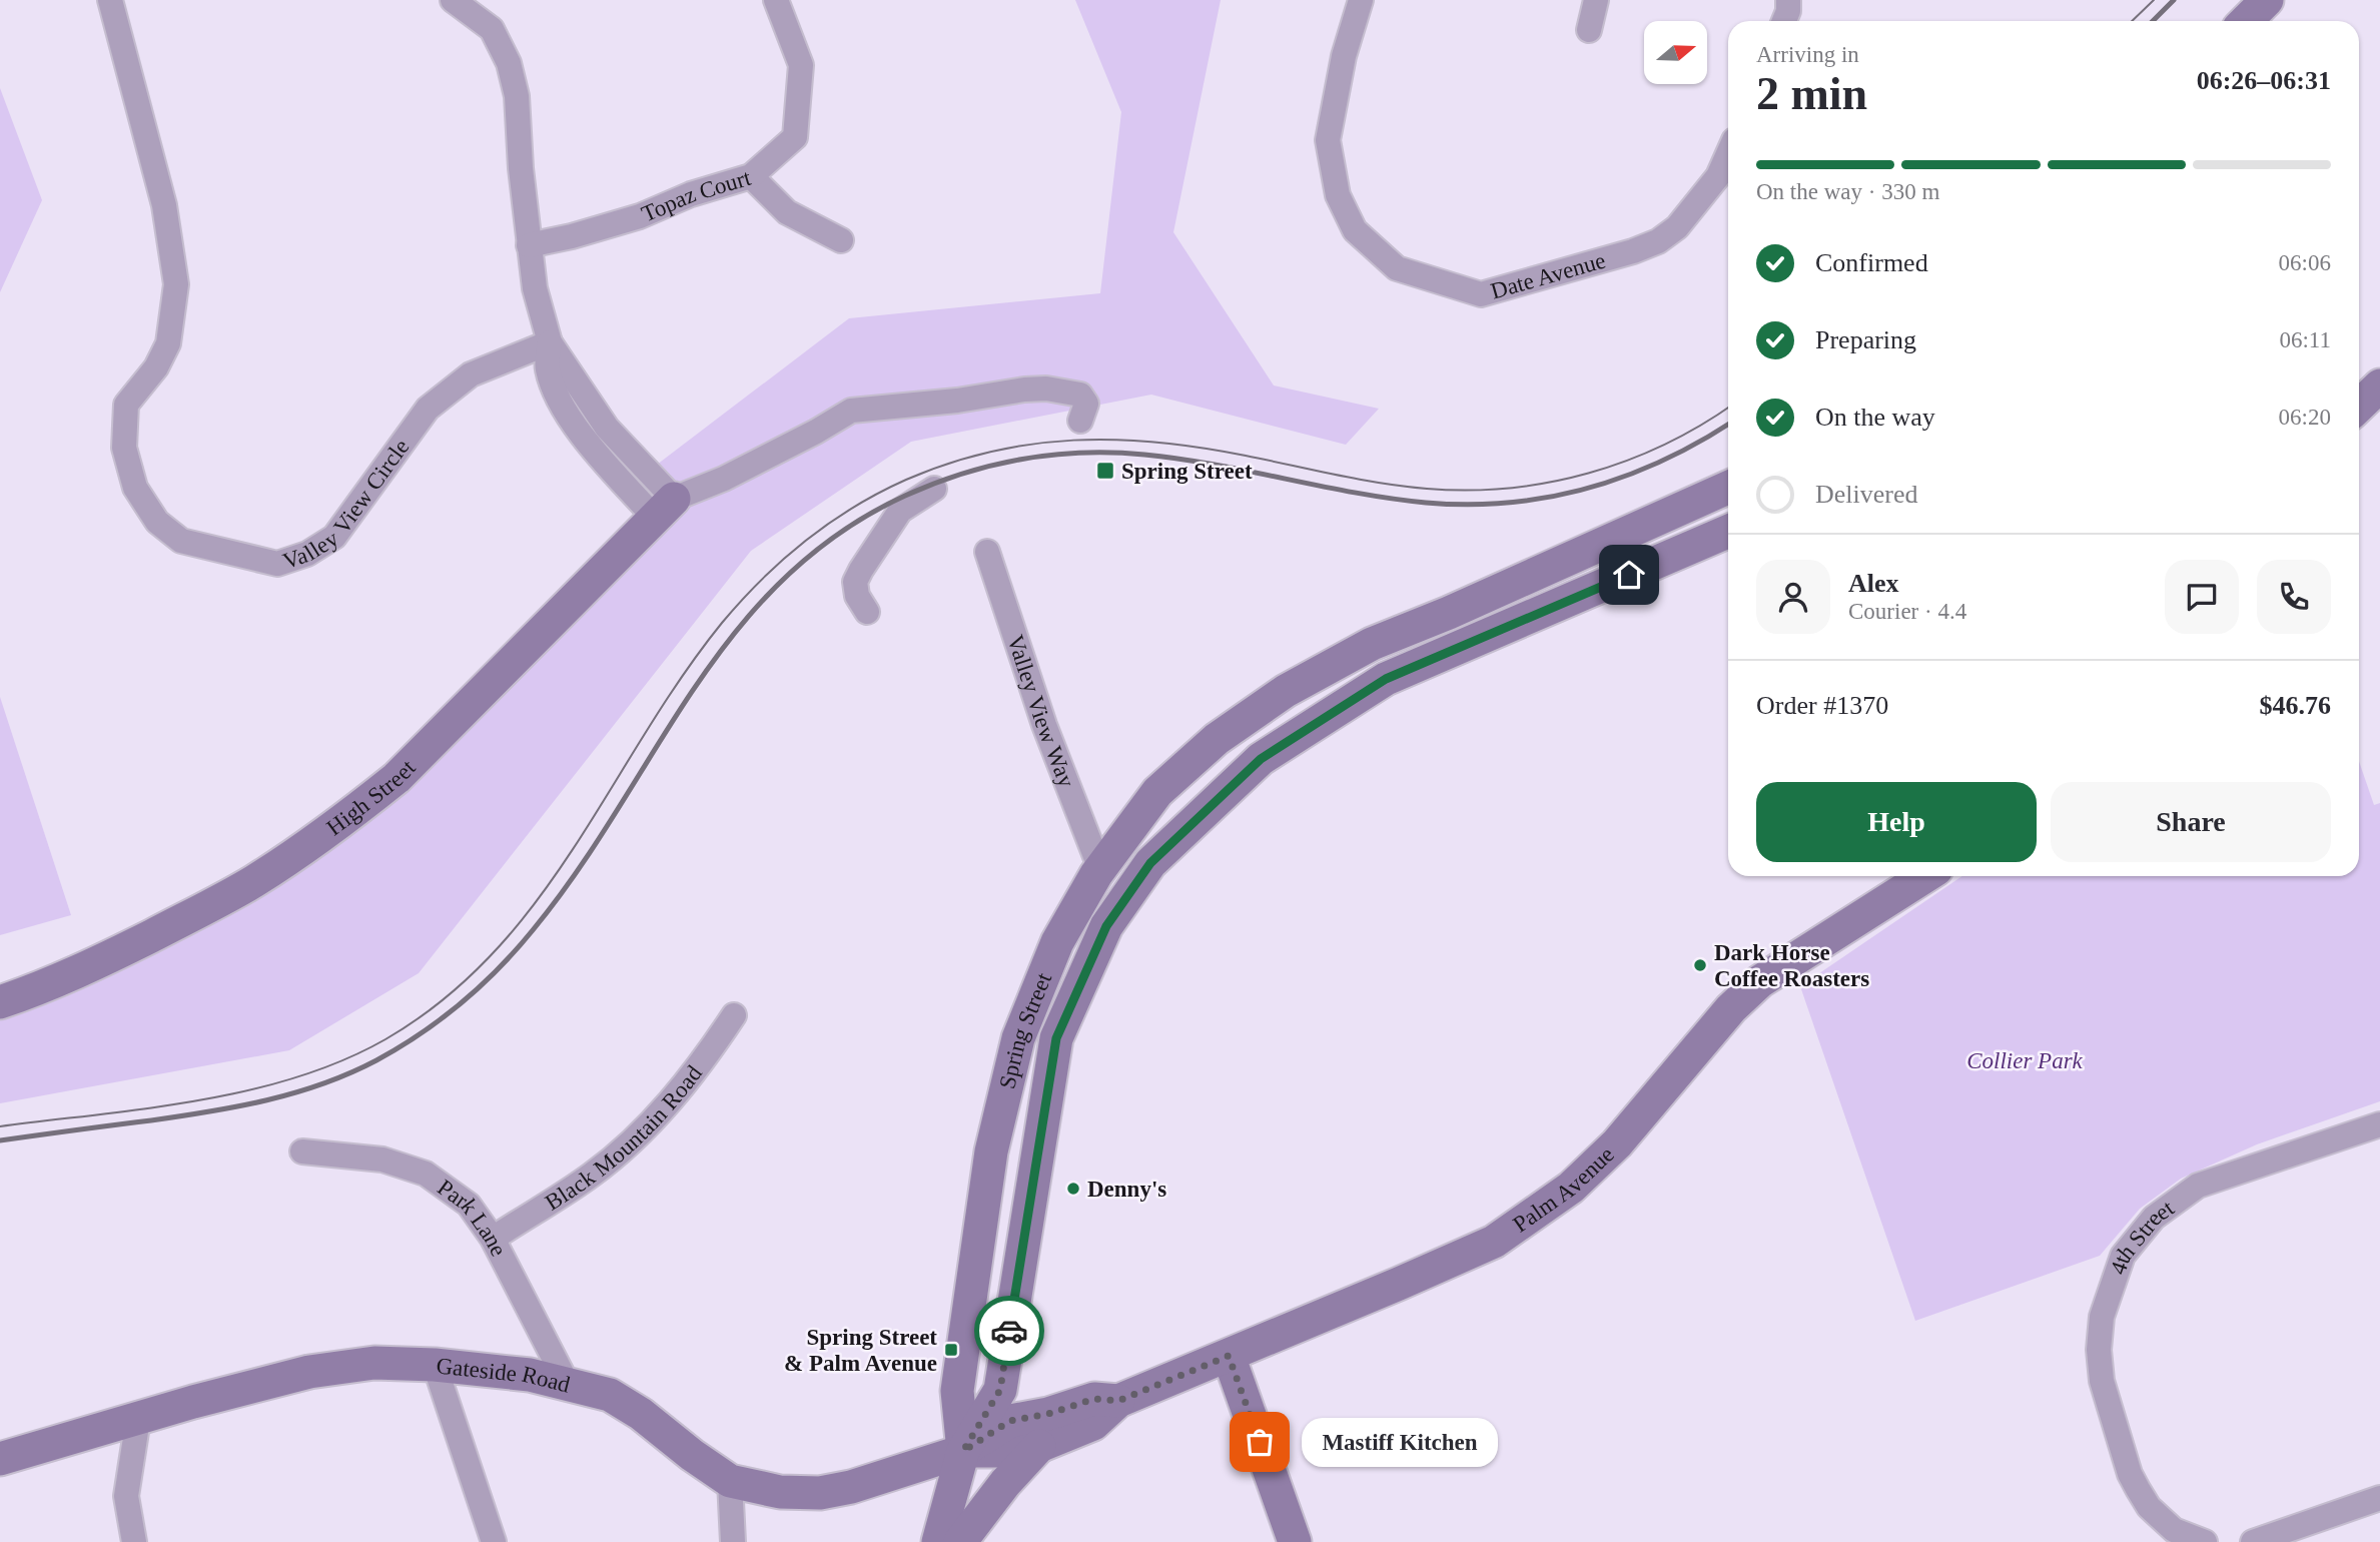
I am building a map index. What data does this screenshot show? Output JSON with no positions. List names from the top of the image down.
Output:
{
  "streets": {
    "main road": [
      "High Street",
      "Spring Street",
      "Palm Avenue",
      "Gateside Road"
    ],
    "street": [
      "Topaz Court",
      "Date Avenue",
      "Valley View Circle",
      "Valley View Way",
      "Black Mountain Road",
      "Park Lane",
      "4th Street"
    ]
  },
  "crossings": [
    ["Valley View Way", "Spring Street"],
    ["Spring Street", "Palm Avenue"],
    ["Spring Street", "Gateside Road"],
    ["Black Mountain Road", "Park Lane"],
    ["Palm Avenue", "Gateside Road"],
    ["Park Lane", "Gateside Road"]
  ],
  "parks": ["Collier Park"],
  "places": {
    "transit": ["Spring Street", "Spring Street & Palm Avenue"],
    "other": ["Dark Horse Coffee Roasters", "Denny's", "Mastiff Kitchen"]
  },
  "north": "right",
  "page": {
    "heading": ["2 min", "Arriving in", "06:26–06:31"],
    "panel": [
      "Alex",
      "Courier · 4.4",
      "Order #1370",
      "$46.76"
    ],
    "bar": "On the way · 330 m",
    "list": [
      ["Confirmed", "06:06"],
      ["Preparing", "06:11"],
      ["On the way", "06:20"],
      "Delivered"
    ],
    "buttons": ["Help", "Share"],
    "bubble": "Mastiff Kitchen"
  }
}
